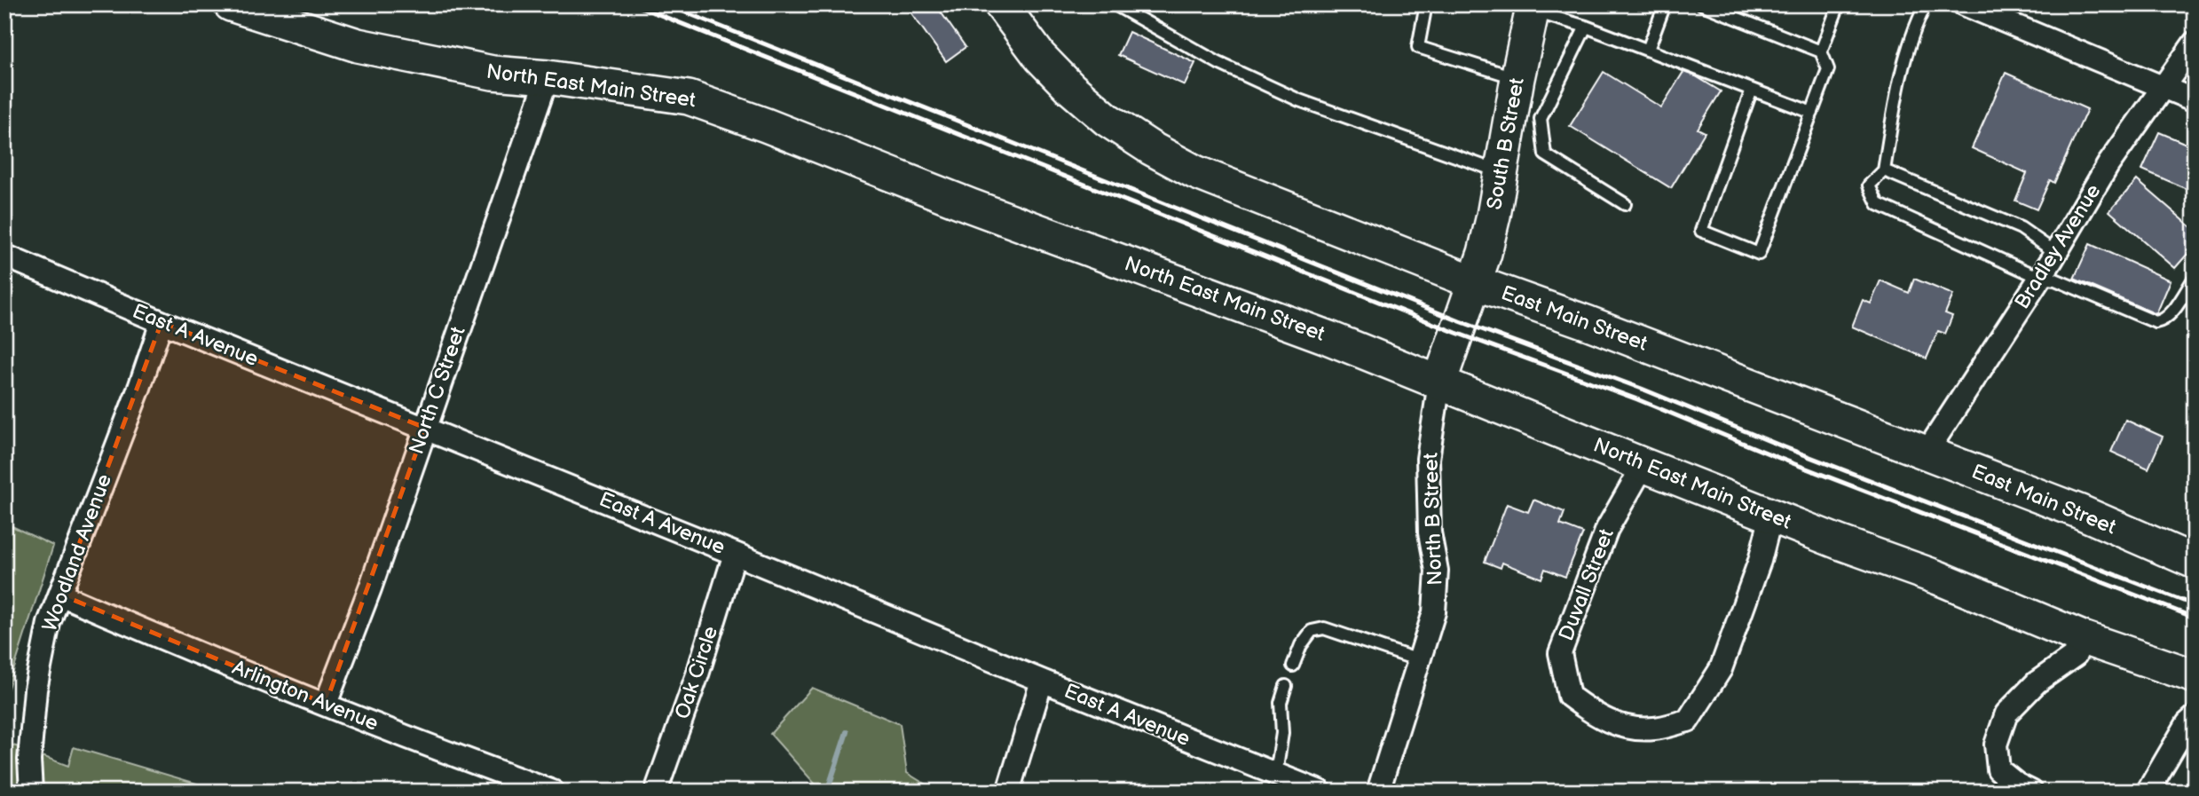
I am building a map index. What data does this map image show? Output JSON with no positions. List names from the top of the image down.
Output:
{
  "streets": {
    "street": [
      "North East Main Street",
      "South B Street",
      "Bradley Avenue",
      "East Main Street",
      "East A Avenue",
      "North C Street",
      "North B Street",
      "Woodland Avenue",
      "Duvall Street",
      "Oak Circle",
      "Arlington Avenue"
    ]
  },
  "crossings": [
    ["North East Main Street", "North C Street"],
    ["North East Main Street", "North B Street"],
    ["North East Main Street", "Duvall Street"],
    ["South B Street", "East Main Street"],
    ["South B Street", "North B Street"],
    ["Bradley Avenue", "East Main Street"],
    ["East Main Street", "North B Street"],
    ["East A Avenue", "North C Street"],
    ["East A Avenue", "Woodland Avenue"],
    ["East A Avenue", "Oak Circle"],
    ["North C Street", "Arlington Avenue"],
    ["Woodland Avenue", "Arlington Avenue"]
  ]
}
